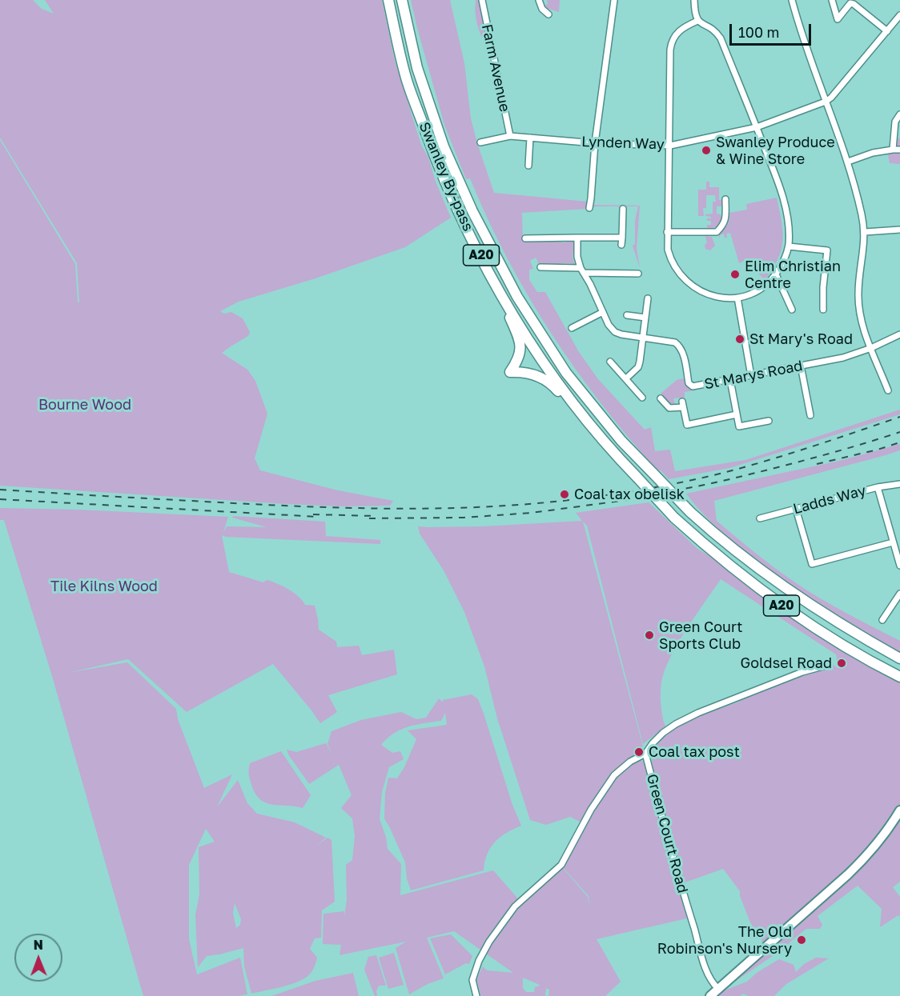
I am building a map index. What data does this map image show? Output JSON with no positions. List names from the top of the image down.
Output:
{
  "streets": {
    "highway": ["Swanley By-pass", "A20"],
    "street": [
      "Farm Avenue",
      "Lynden Way",
      "St Marys Road",
      "Ladds Way",
      "Green Court Road"
    ]
  },
  "crossings": [
    ["Farm Avenue", "Lynden Way"],
    ["Swanley By-pass", "A20"]
  ],
  "parks": ["Bourne Wood", "Tile Kilns Wood"],
  "places": [
    "Swanley Produce & Wine Store",
    "Elim Christian Centre",
    "St Mary's Road",
    "Coal tax obelisk",
    "Green Court Sports Club",
    "Goldsel Road",
    "Coal tax post",
    "The Old Robinson's Nursery"
  ],
  "scale_bar": "100 m",
  "north": "top"
}
